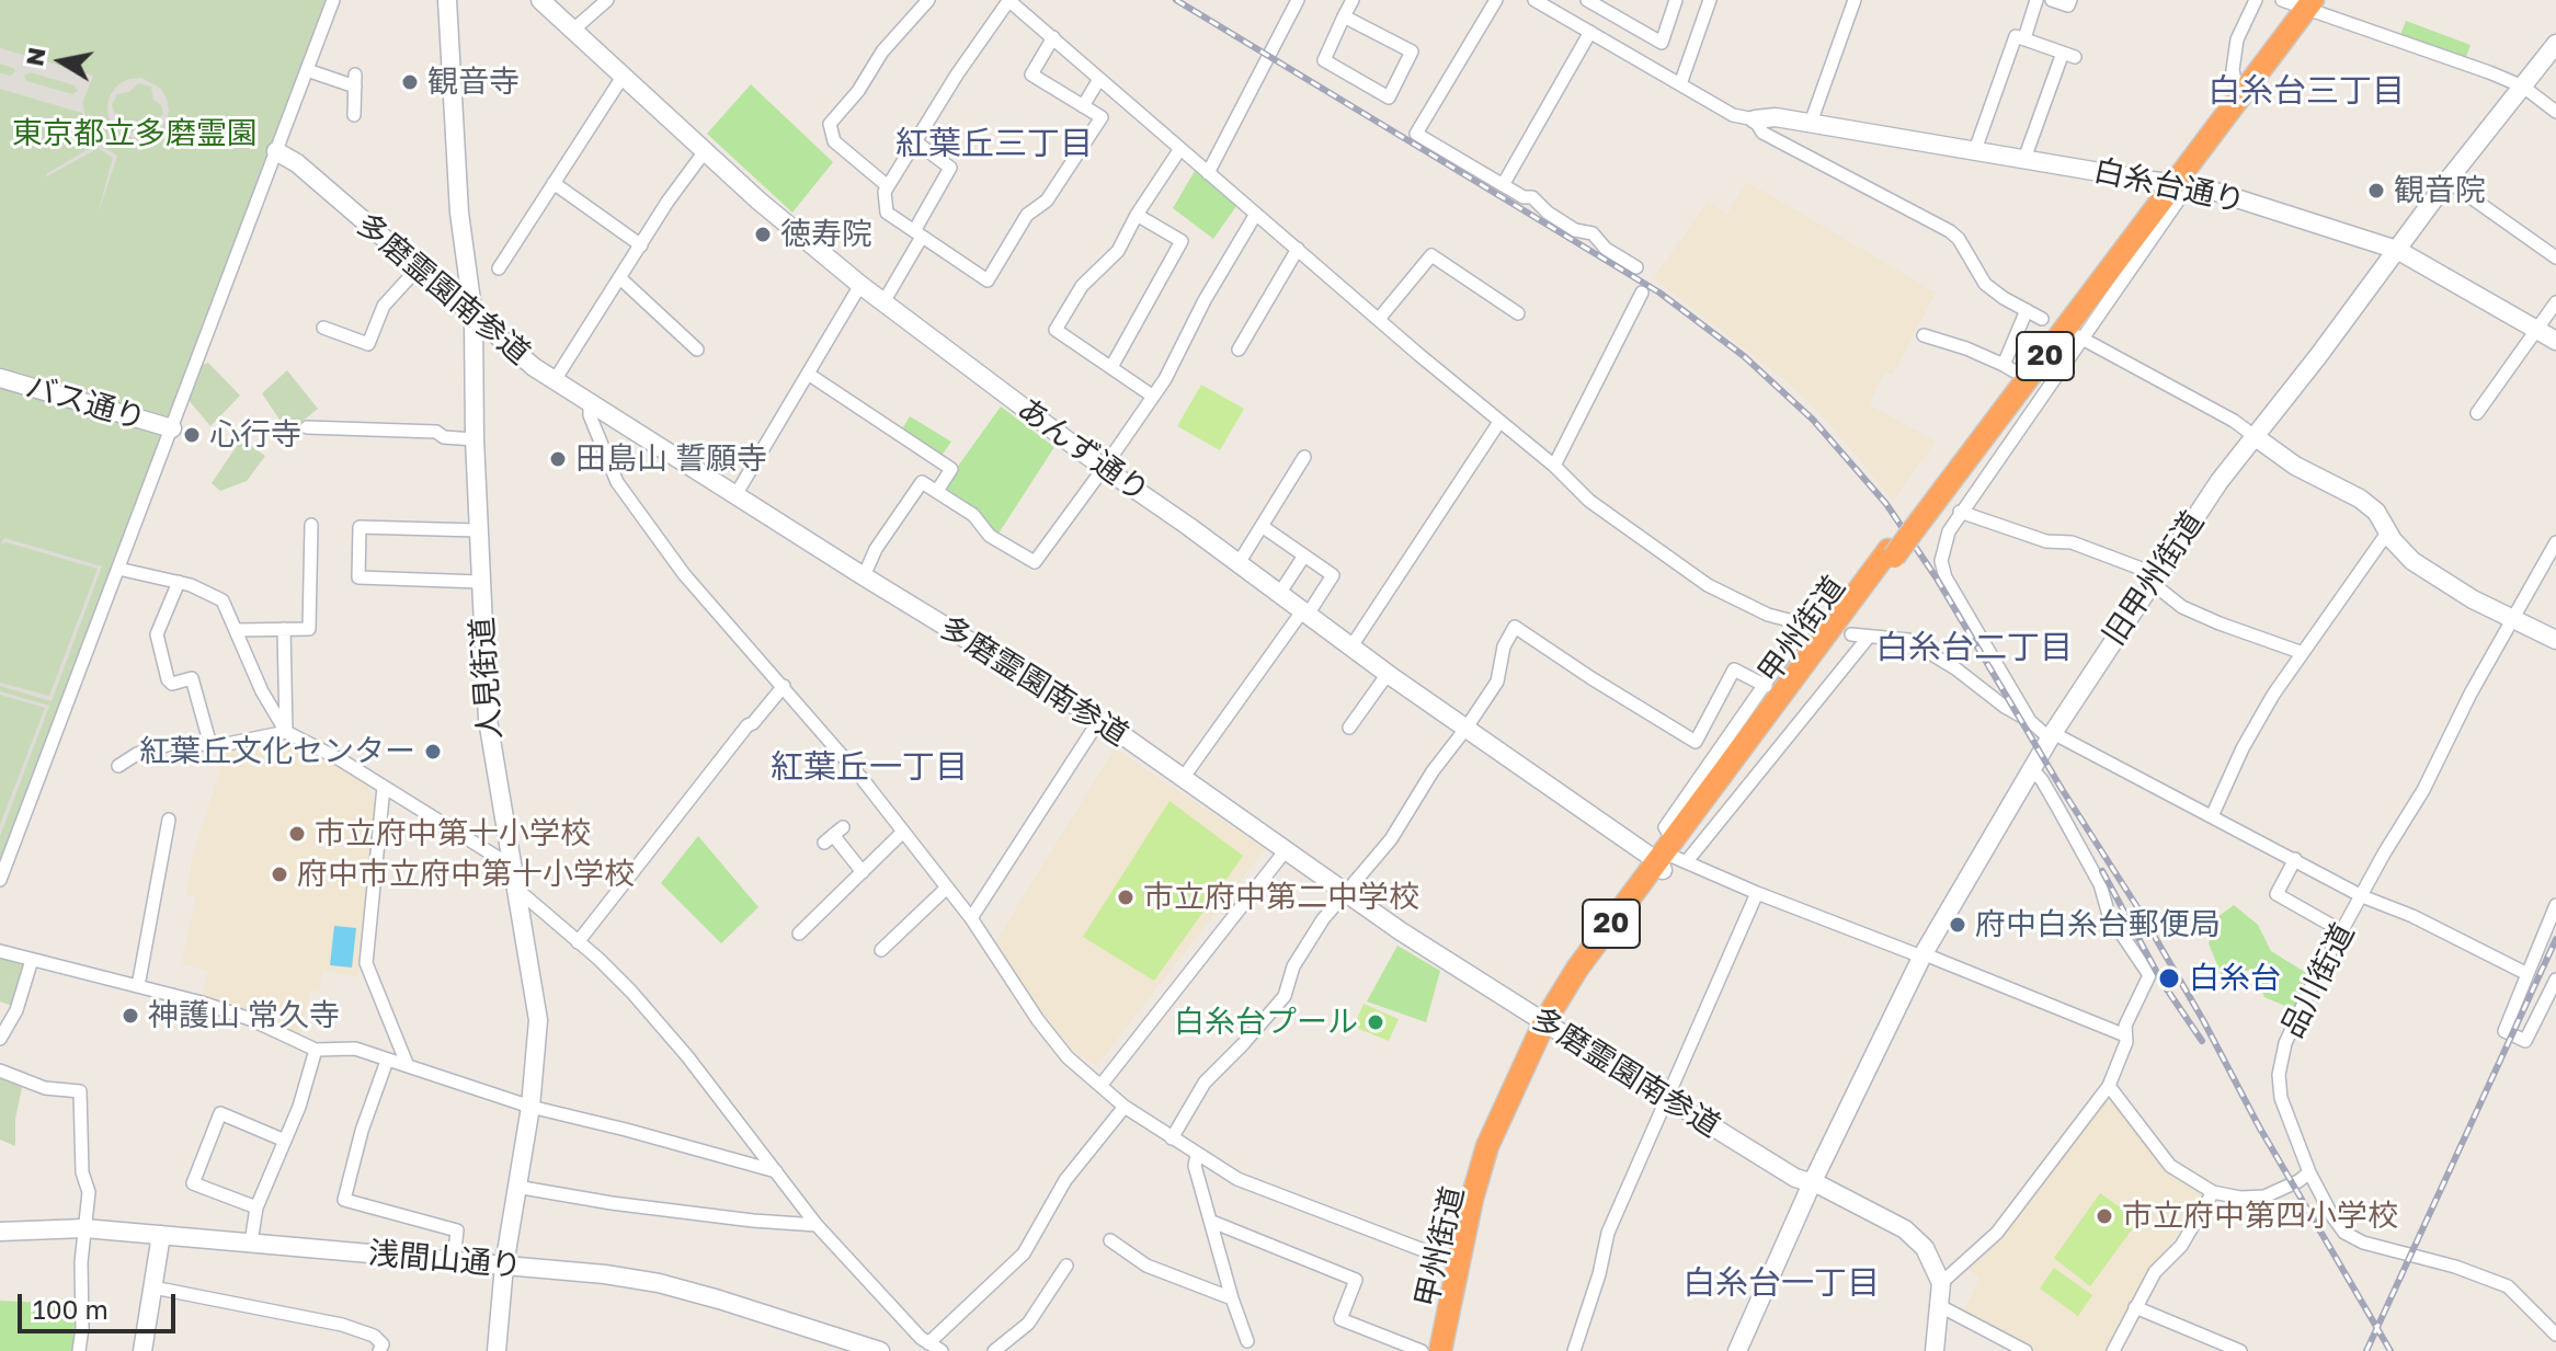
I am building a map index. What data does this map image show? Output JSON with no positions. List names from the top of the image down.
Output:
{
  "streets": {
    "highway": ["20", "甲州街道"],
    "street": [
      "白糸台通り",
      "多磨霊園南参道",
      "バス通り",
      "あんず通り",
      "旧甲州街道",
      "人見街道",
      "品川街道",
      "浅間山通り"
    ]
  },
  "crossings": [
    ["白糸台通り", "旧甲州街道"],
    ["白糸台通り", "甲州街道"],
    ["多磨霊園南参道", "旧甲州街道"],
    ["多磨霊園南参道", "甲州街道"],
    ["多磨霊園南参道", "人見街道"],
    ["あんず通り", "甲州街道"],
    ["人見街道", "浅間山通り"]
  ],
  "districts": [
    "白糸台三丁目",
    "紅葉丘三丁目",
    "白糸台二丁目",
    "紅葉丘一丁目",
    "白糸台一丁目"
  ],
  "parks": ["東京都立多磨霊園"],
  "places": [
    "観音寺",
    "観音院",
    "徳寿院",
    "心行寺",
    "田島山 誓願寺",
    "紅葉丘文化センター",
    "市立府中第十小学校",
    "府中市立府中第十小学校",
    "市立府中第二中学校",
    "府中白糸台郵便局",
    "白糸台",
    "神護山 常久寺",
    "白糸台プール",
    "市立府中第四小学校"
  ],
  "scale_bar": "100 m",
  "north": "left"
}
